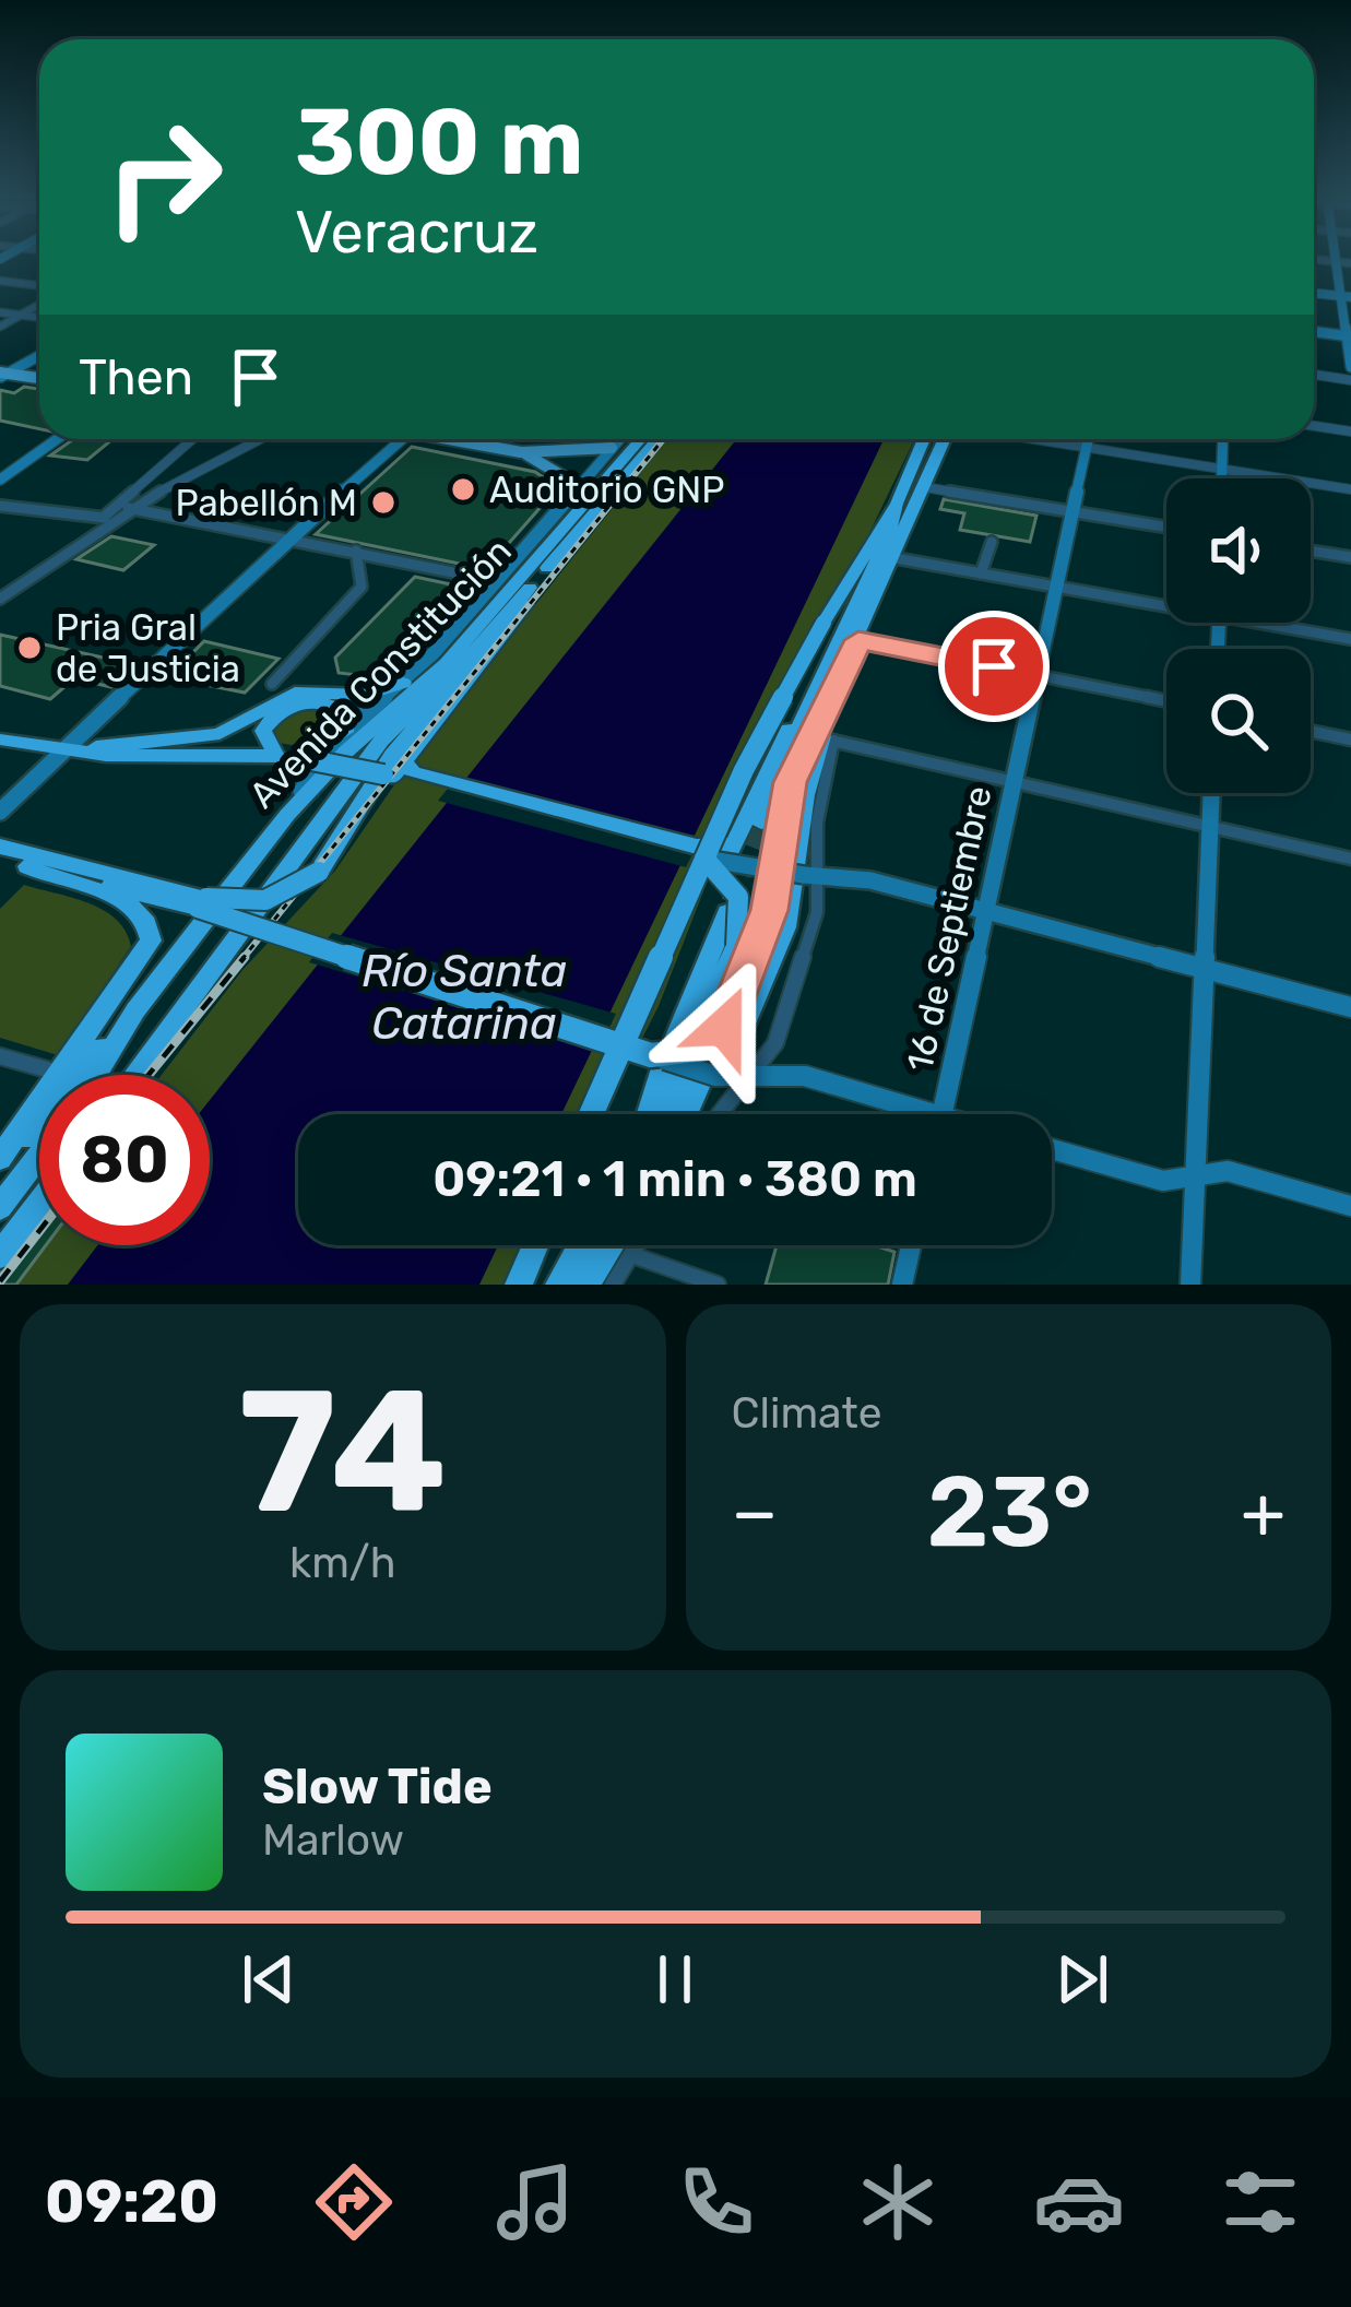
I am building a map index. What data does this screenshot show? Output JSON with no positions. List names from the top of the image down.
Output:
{
  "streets": {
    "highway": ["Avenida Constitución"],
    "street": ["16 de Septiembre"]
  },
  "water": ["Río Santa Catarina"],
  "places": ["Auditorio GNP", "Pabellón M", "Pria Gral de Justicia"],
  "page": {
    "turn": ["300 m", "Veracruz"],
    "then": "Then",
    "limit": "80",
    "trip": "09:21 · 1 min · 380 m",
    "tile": [
      ["74", "km/h"],
      "Climate"
    ],
    "heat": ["−", "23°", "+"],
    "song": ["Slow Tide", "Marlow"],
    "tabs": "09:20"
  }
}
